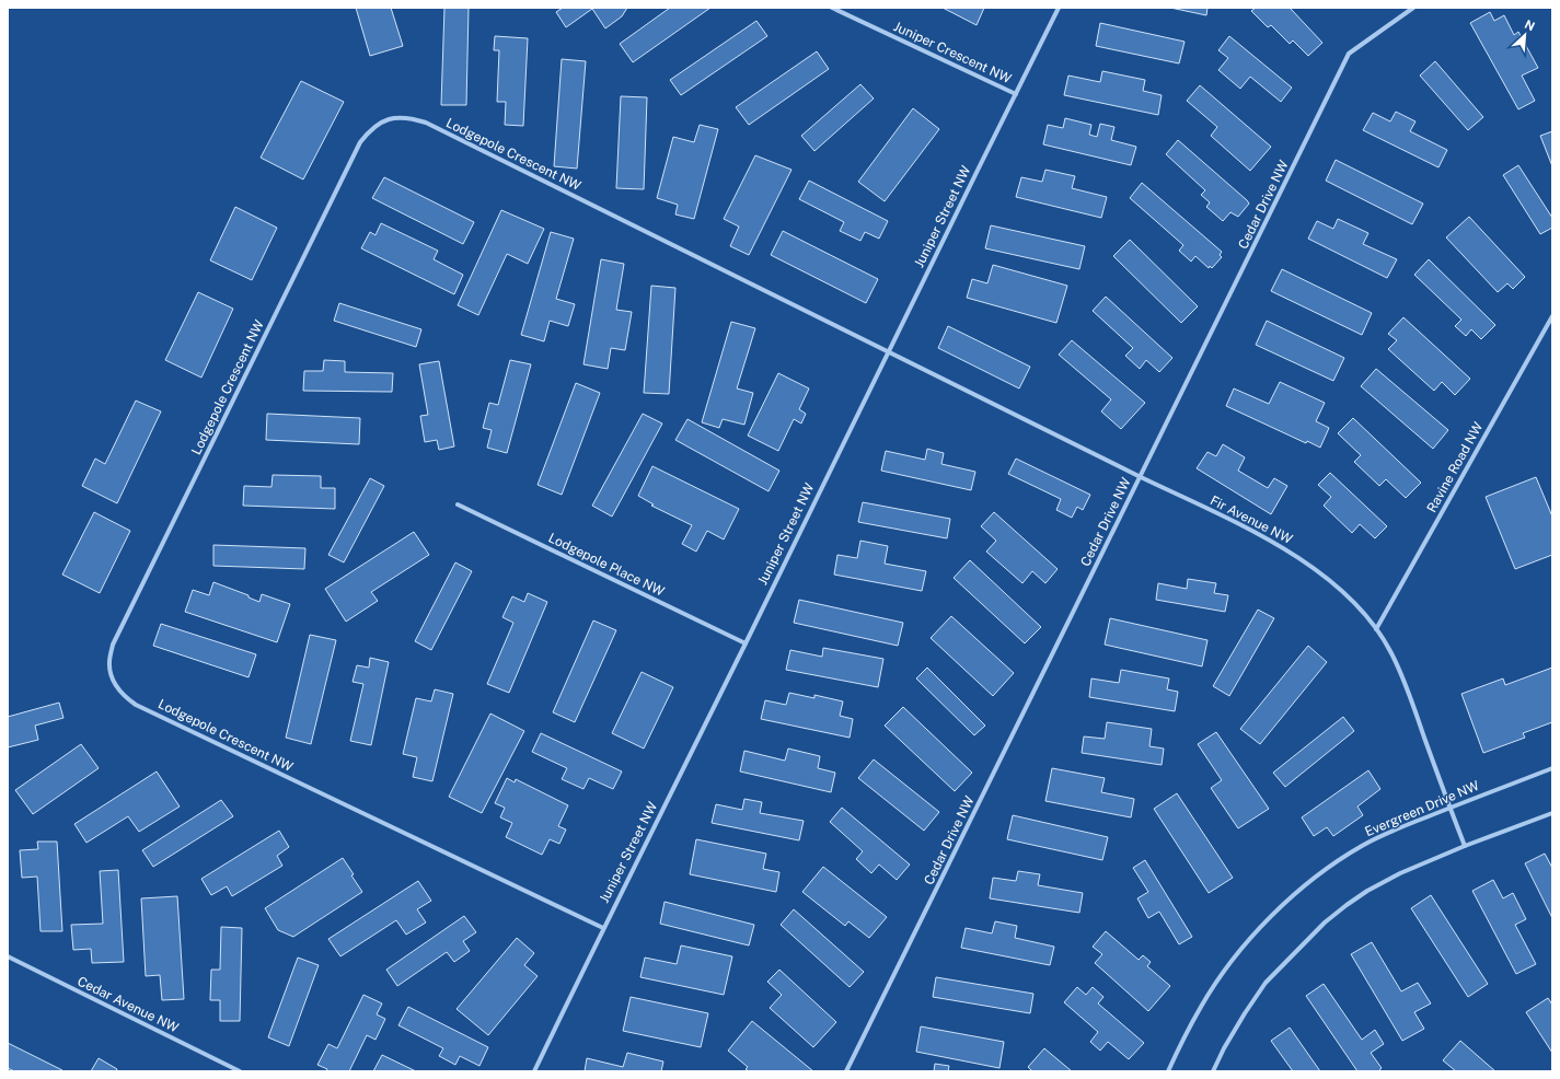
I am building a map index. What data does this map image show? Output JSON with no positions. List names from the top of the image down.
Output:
{
  "streets": {
    "street": [
      "Juniper Crescent NW",
      "Lodgepole Crescent NW",
      "Cedar Drive NW",
      "Juniper Street NW",
      "Ravine Road NW",
      "Fir Avenue NW",
      "Lodgepole Place NW",
      "Evergreen Drive NW",
      "Cedar Avenue NW"
    ]
  },
  "crossings": [
    ["Juniper Crescent NW", "Juniper Street NW"],
    ["Lodgepole Crescent NW", "Juniper Street NW"],
    ["Lodgepole Crescent NW", "Fir Avenue NW"],
    ["Cedar Drive NW", "Fir Avenue NW"],
    ["Juniper Street NW", "Fir Avenue NW"],
    ["Juniper Street NW", "Lodgepole Place NW"],
    ["Ravine Road NW", "Fir Avenue NW"],
    ["Fir Avenue NW", "Evergreen Drive NW"]
  ],
  "north": "top right"
}
